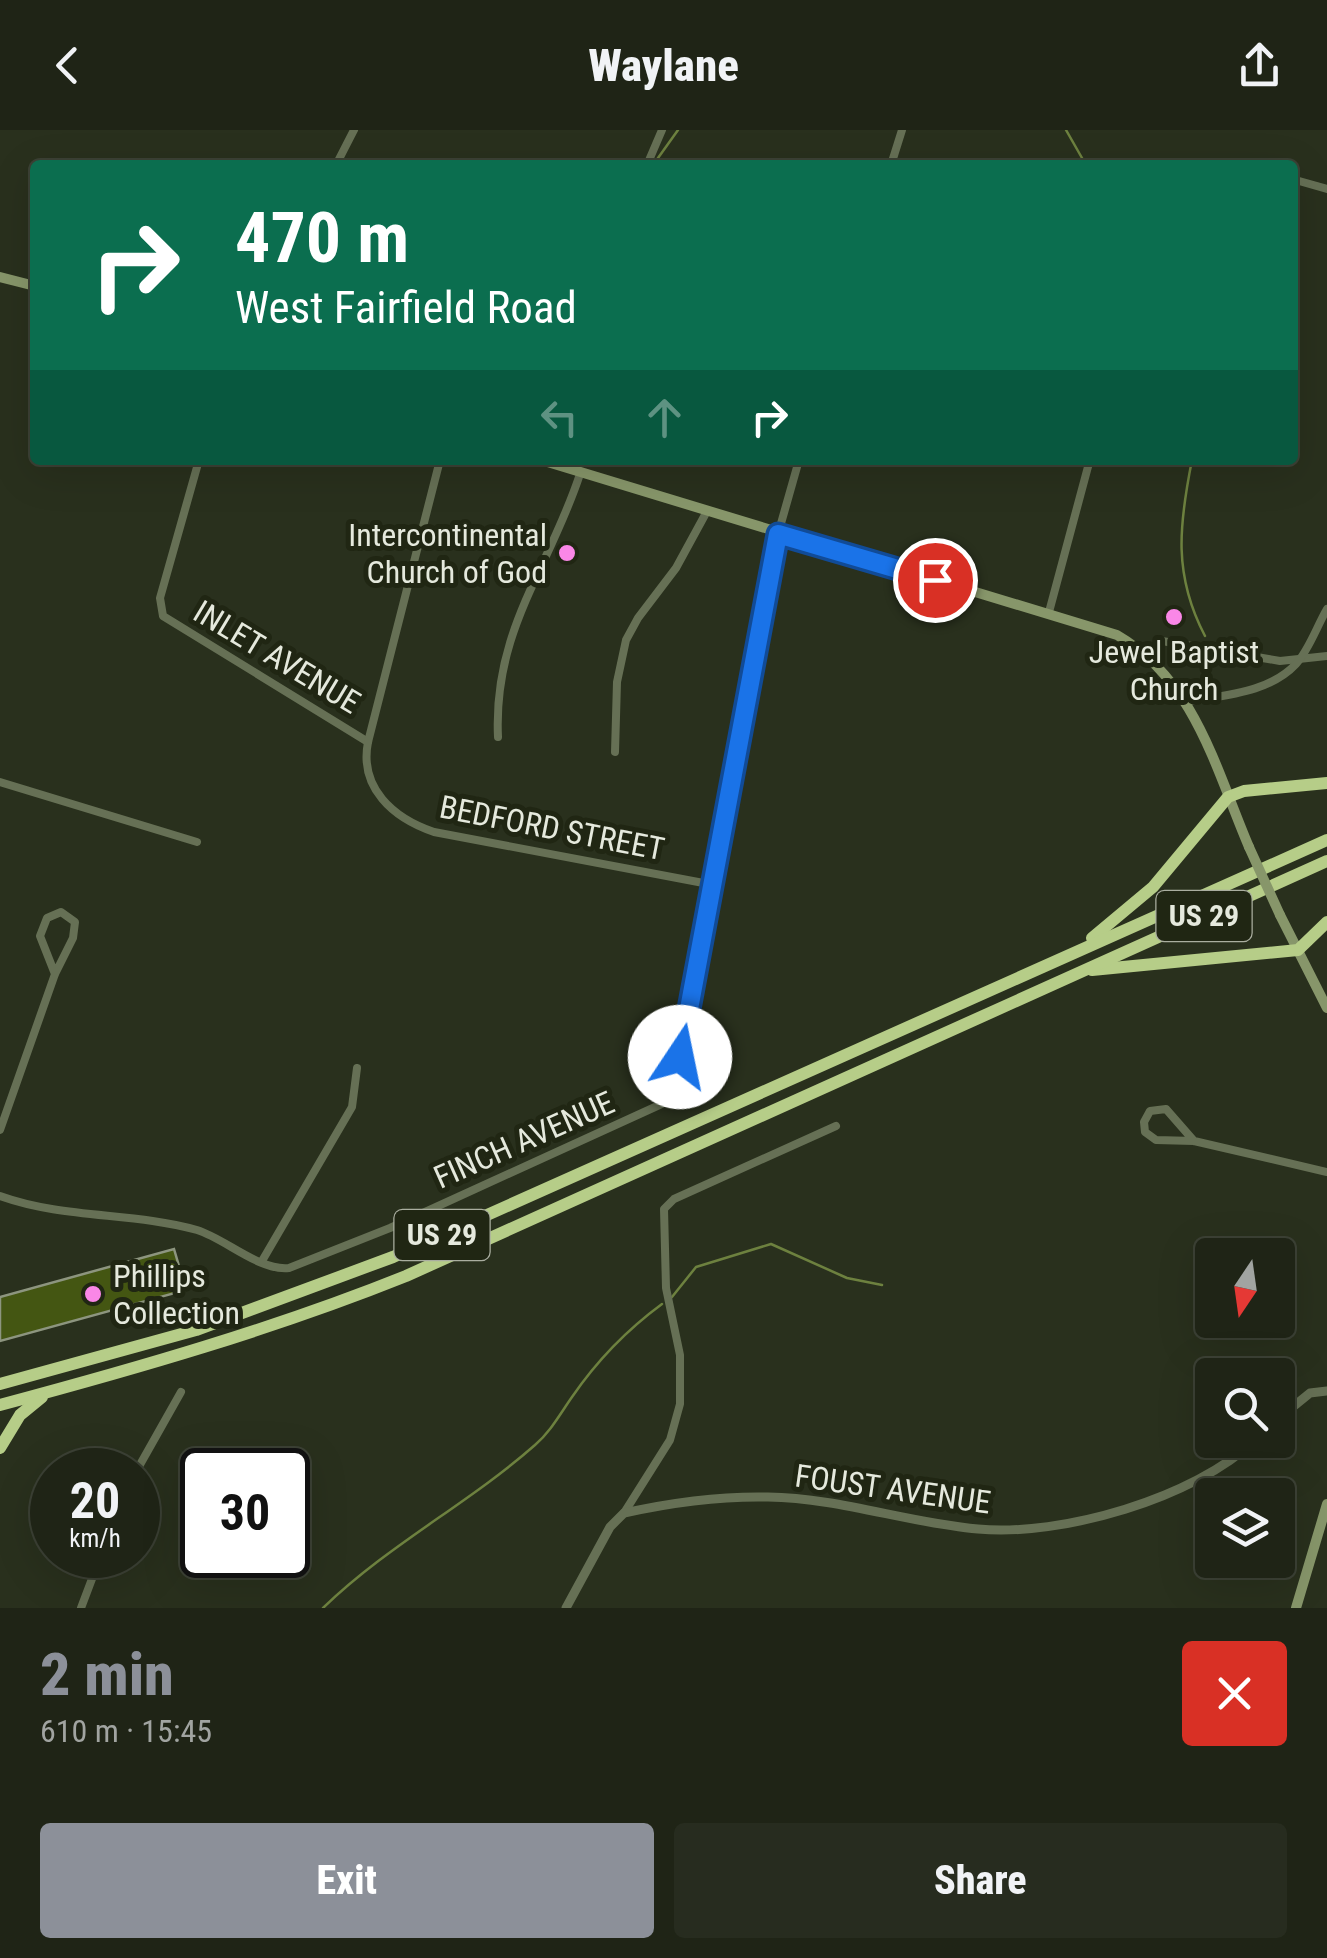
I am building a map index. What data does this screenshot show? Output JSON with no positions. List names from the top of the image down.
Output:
{
  "streets": {
    "highway": ["US 29"],
    "street": [
      "INLET AVENUE",
      "BEDFORD STREET",
      "FINCH AVENUE",
      "FOUST AVENUE"
    ]
  },
  "crossings": [
    ["INLET AVENUE", "BEDFORD STREET"],
    ["BEDFORD STREET", "FINCH AVENUE"]
  ],
  "places": ["Intercontinental Church of God", "Jewel Baptist Church", "Phillips Collection"],
  "north": "bottom",
  "page": {
    "header": "Waylane",
    "turn": ["470 m", "West Fairfield Road"],
    "speed": "20 km/h",
    "limit": "30",
    "heading": ["2 min", "610 m · 15:45"],
    "buttons": ["Exit", "Share"]
  }
}
